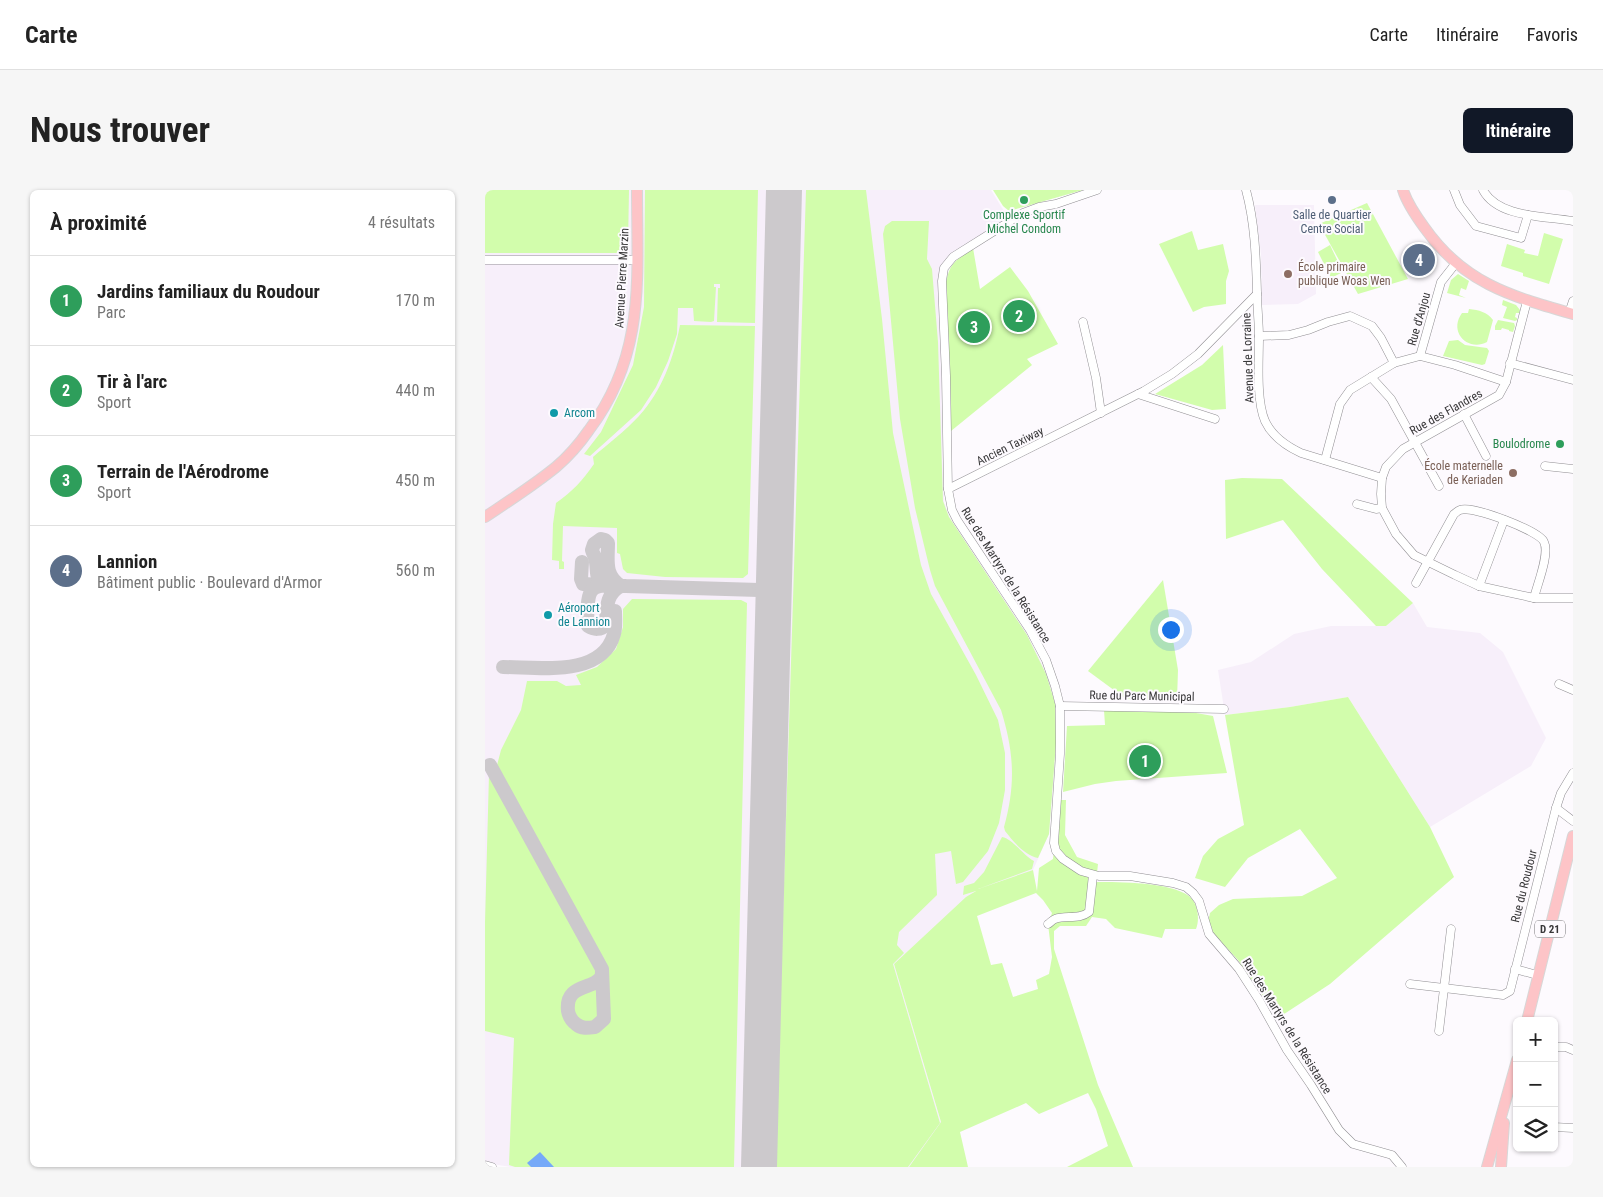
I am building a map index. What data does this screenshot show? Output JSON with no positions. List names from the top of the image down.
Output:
{
  "streets": {
    "main road": ["Avenue Pierre Marzin", "D 21"],
    "street": [
      "Rue d'Anjou",
      "Avenue de Lorraine",
      "Rue des Flandres",
      "Ancien Taxiway",
      "Rue des Martyrs de la Résistance",
      "Rue du Parc Municipal",
      "Rue du Roudour"
    ]
  },
  "crossings": [
    ["Avenue de Lorraine", "Rue des Flandres"],
    ["Avenue de Lorraine", "Ancien Taxiway"],
    ["Ancien Taxiway", "Rue des Martyrs de la Résistance"],
    ["Rue des Martyrs de la Résistance", "Rue du Parc Municipal"]
  ],
  "places": [
    "Complexe Sportif Michel Condom",
    "Salle de Quartier Centre Social",
    "École primaire publique Woas Wen",
    "Arcom",
    "Boulodrome",
    "École maternelle de Keriaden",
    "Aéroport de Lannion"
  ],
  "page": {
    "header": "Carte",
    "nav": ["Carte", "Itinéraire", "Favoris"],
    "buttons": "Itinéraire",
    "title": "Nous trouver",
    "heading": ["À proximité", "4 résultats"],
    "pins": [
      "4",
      "2",
      "3",
      "1"
    ],
    "list": [
      {
        "mark": "1",
        "name": "Jardins familiaux du Roudour",
        "note": "Parc",
        "value": "170 m"
      },
      {
        "mark": "2",
        "name": "Tir à l'arc",
        "note": "Sport",
        "value": "440 m"
      },
      {
        "mark": "3",
        "name": "Terrain de l'Aérodrome",
        "note": "Sport",
        "value": "450 m"
      },
      {
        "mark": "4",
        "name": "Lannion",
        "note": "Bâtiment public · Boulevard d'Armor",
        "value": "560 m"
      }
    ],
    "map_buttons": ["+", "−"]
  }
}
